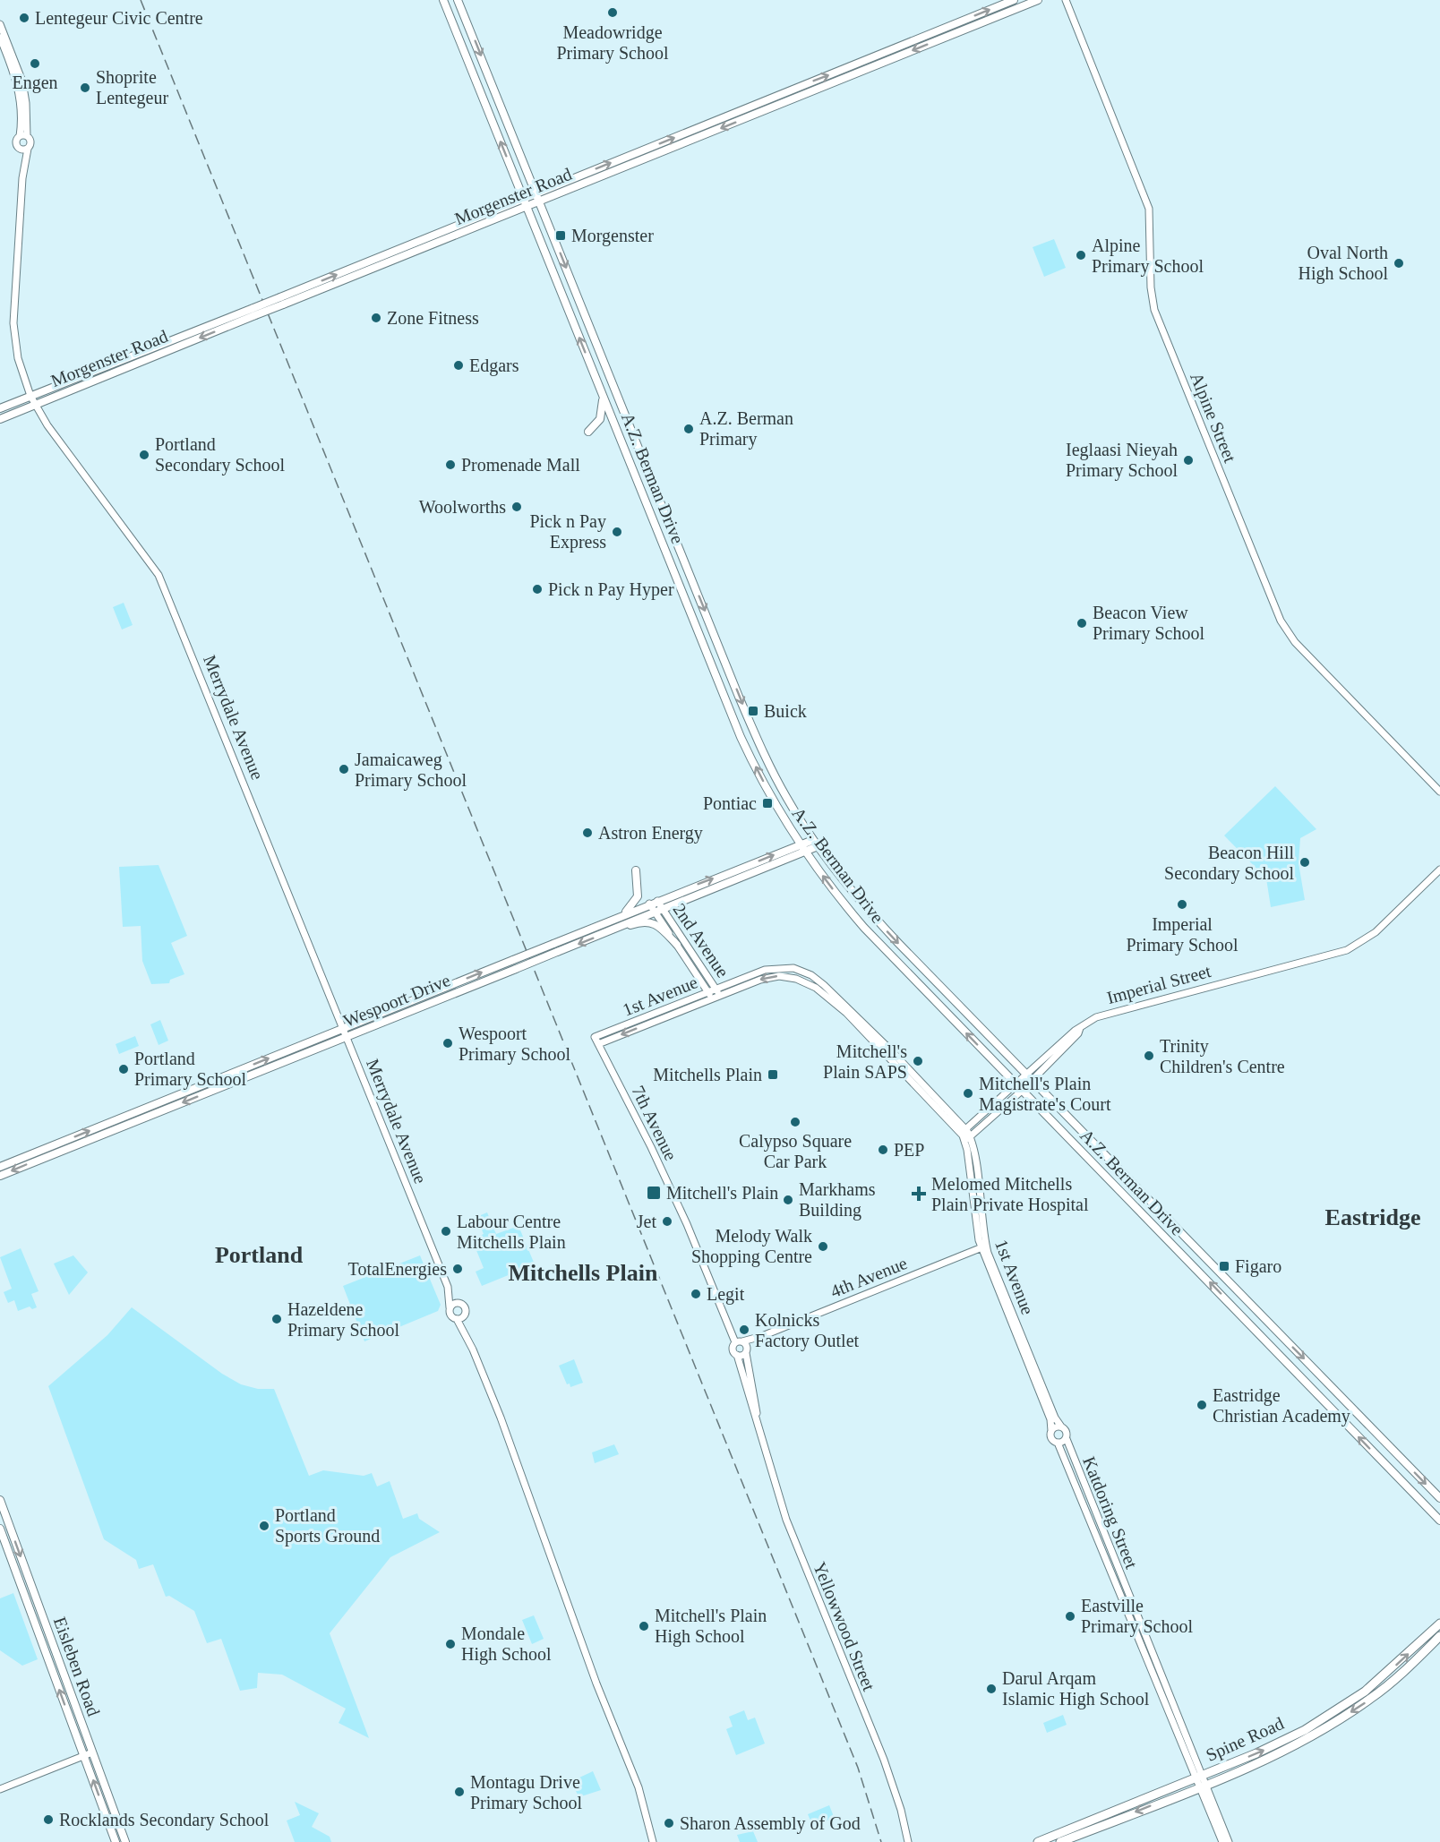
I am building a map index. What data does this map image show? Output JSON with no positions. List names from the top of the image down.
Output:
{
  "streets": {
    "main road": [
      "Morgenster Road",
      "A.Z. Berman Drive",
      "Wespoort Drive",
      "Eisleben Road",
      "Spine Road"
    ],
    "street": [
      "Alpine Street",
      "Merrydale Avenue",
      "2nd Avenue",
      "Imperial Street",
      "1st Avenue",
      "7th Avenue",
      "4th Avenue",
      "Katdoring Street",
      "Yellowwood Street"
    ]
  },
  "crossings": [
    ["Morgenster Road", "A.Z. Berman Drive"],
    ["Morgenster Road", "Merrydale Avenue"],
    ["A.Z. Berman Drive", "Imperial Street"],
    ["A.Z. Berman Drive", "Wespoort Drive"],
    ["Merrydale Avenue", "Wespoort Drive"],
    ["2nd Avenue", "1st Avenue"],
    ["2nd Avenue", "Wespoort Drive"],
    ["1st Avenue", "7th Avenue"],
    ["1st Avenue", "4th Avenue"],
    ["1st Avenue", "Katdoring Street"],
    ["7th Avenue", "4th Avenue"],
    ["Katdoring Street", "Spine Road"]
  ],
  "districts": ["Eastridge", "Portland", "Mitchells Plain"],
  "places": {
    "other": [
      "Meadowridge Primary School",
      "Lentegeur Civic Centre",
      "Engen",
      "Shoprite Lentegeur",
      "Alpine Primary School",
      "Oval North High School",
      "Zone Fitness",
      "Edgars",
      "A.Z. Berman Primary",
      "Portland Secondary School",
      "Ieglaasi Nieyah Primary School",
      "Promenade Mall",
      "Woolworths",
      "Pick n Pay Express",
      "Pick n Pay Hyper",
      "Beacon View Primary School",
      "Jamaicaweg Primary School",
      "Astron Energy",
      "Beacon Hill Secondary School",
      "Imperial Primary School",
      "Wespoort Primary School",
      "Trinity Children's Centre",
      "Mitchell's Plain SAPS",
      "Portland Primary School",
      "Mitchell's Plain Magistrate's Court",
      "Calypso Square Car Park",
      "PEP",
      "Markhams Building",
      "Jet",
      "Labour Centre Mitchells Plain",
      "Melody Walk Shopping Centre",
      "TotalEnergies",
      "Legit",
      "Hazeldene Primary School",
      "Kolnicks Factory Outlet",
      "Eastridge Christian Academy",
      "Portland Sports Ground",
      "Eastville Primary School",
      "Mitchell's Plain High School",
      "Mondale High School",
      "Darul Arqam Islamic High School",
      "Montagu Drive Primary School",
      "Rocklands Secondary School",
      "Sharon Assembly of God"
    ],
    "transit": [
      "Morgenster",
      "Buick",
      "Pontiac",
      "Mitchells Plain",
      "Mitchell's Plain",
      "Figaro"
    ],
    "health": ["Melomed Mitchells Plain Private Hospital"]
  }
}
